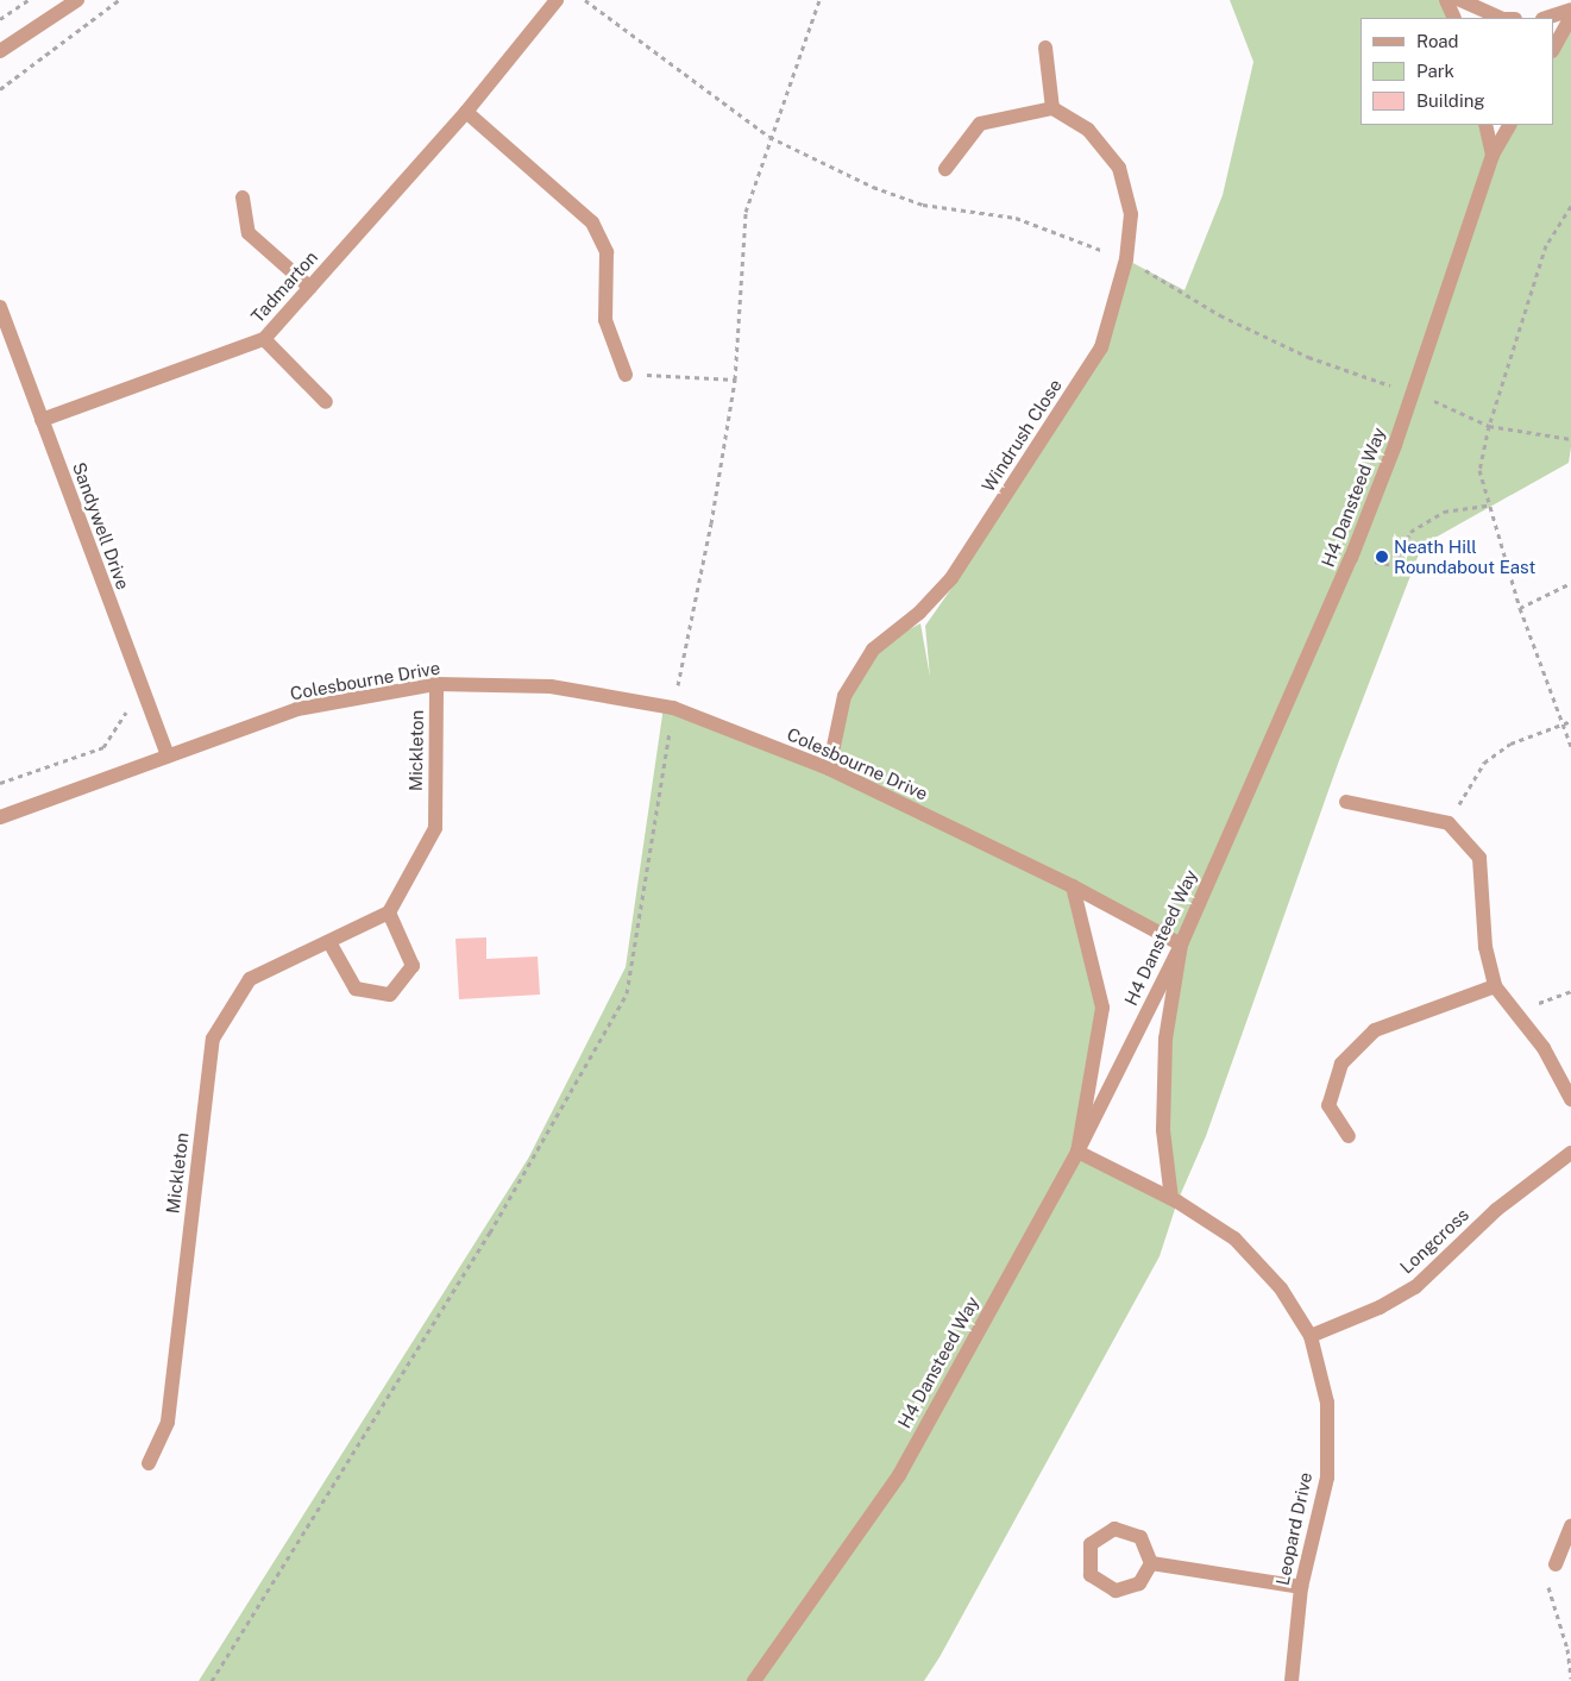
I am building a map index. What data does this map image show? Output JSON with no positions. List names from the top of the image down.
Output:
{
  "streets": {
    "street": [
      "Tadmarton",
      "Windrush Close",
      "H4 Dansteed Way",
      "Sandywell Drive",
      "Colesbourne Drive",
      "Mickleton",
      "Longcross",
      "Leopard Drive"
    ]
  },
  "crossings": [
    ["Tadmarton", "Sandywell Drive"],
    ["Windrush Close", "Colesbourne Drive"],
    ["H4 Dansteed Way", "Colesbourne Drive"],
    ["H4 Dansteed Way", "Leopard Drive"],
    ["Sandywell Drive", "Colesbourne Drive"],
    ["Colesbourne Drive", "Mickleton"],
    ["Longcross", "Leopard Drive"]
  ],
  "places": ["Neath Hill Roundabout East"],
  "legend": ["Road", "Park", "Building"]
}
